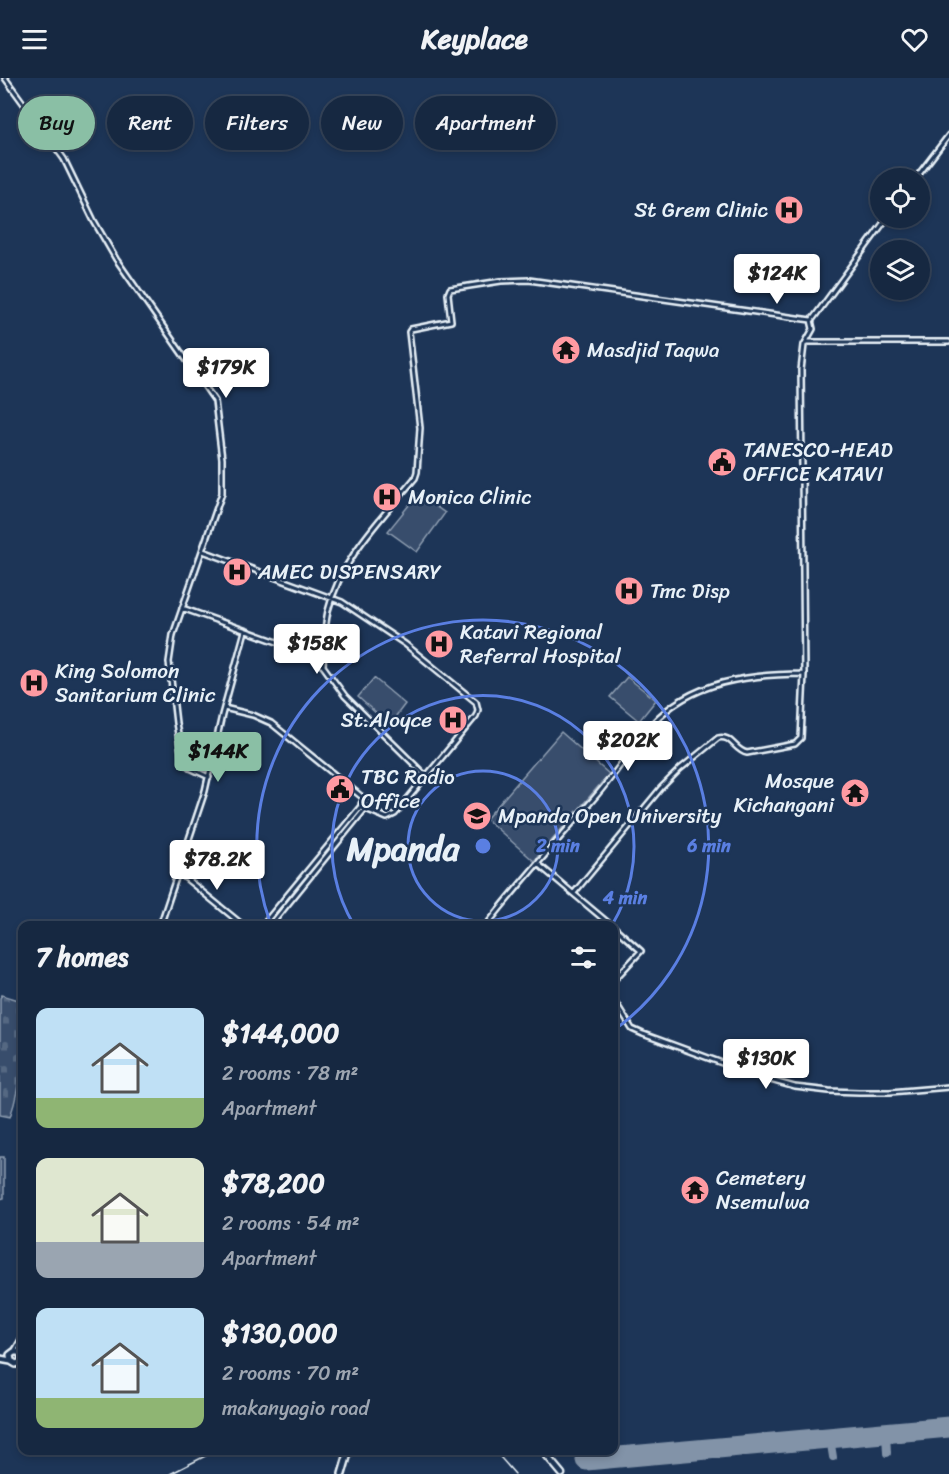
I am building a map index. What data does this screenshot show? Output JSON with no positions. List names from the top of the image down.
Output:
{
  "districts": ["Mpanda"],
  "places": {
    "hospital": [
      "St Grem Clinic",
      "Monica Clinic",
      "AMEC DISPENSARY",
      "Tmc Disp",
      "Katavi Regional Referral Hospital",
      "King Solomon Sanitarium Clinic",
      "St.Aloyce"
    ],
    "temple": ["Masdjid Taqwa", "Mosque Kichangani", "Cemetery Nsemulwa"],
    "public building": ["TANESCO-HEAD OFFICE KATAVI", "TBC Radio Office"],
    "school or university": ["Mpanda Open University"]
  },
  "page": {
    "header": "Keyplace",
    "chip": [
      "Buy",
      "Rent",
      "Filters",
      "New",
      "Apartment"
    ],
    "price": [
      "$124K",
      "$179K",
      "$158K",
      "$202K",
      "$144K",
      "$78.2K",
      "$130K"
    ],
    "heading": "7 homes",
    "list": [
      {
        "name": "$144,000",
        "note": "2 rooms · 78 m² · Apartment"
      },
      {
        "name": "$78,200",
        "note": "2 rooms · 54 m² · Apartment"
      },
      {
        "name": "$130,000",
        "note": "2 rooms · 70 m² · makanyagio road"
      }
    ]
  },
  "rings": ["2 min", "6 min", "4 min"]
}
